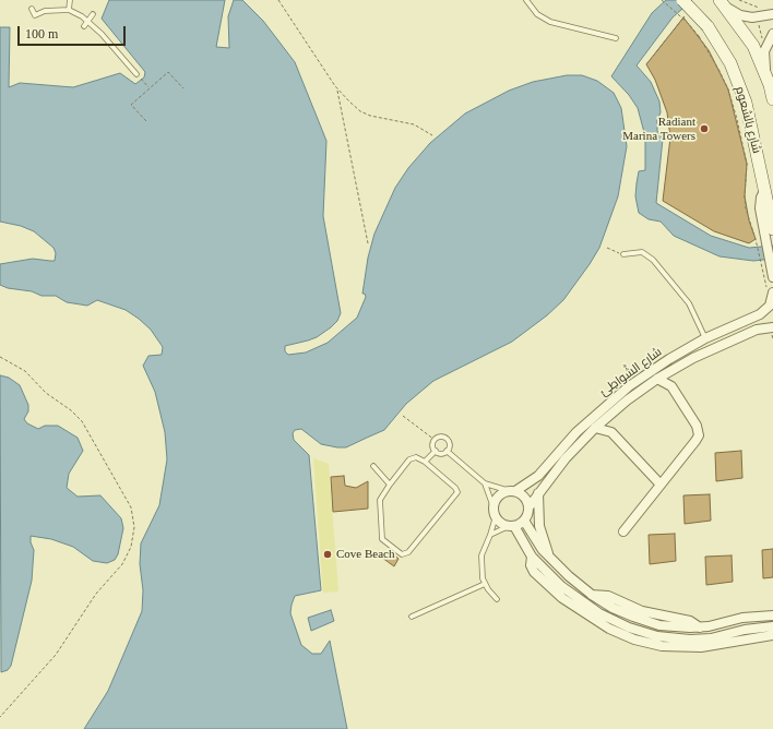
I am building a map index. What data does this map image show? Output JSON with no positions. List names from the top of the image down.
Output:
{
  "streets": {
    "main road": ["شارع بالشعوم"],
    "street": ["شارع الشَّواطِئ"]
  },
  "places": ["Radiant Marina Towers", "Cove Beach"],
  "scale_bar": "100 m"
}
